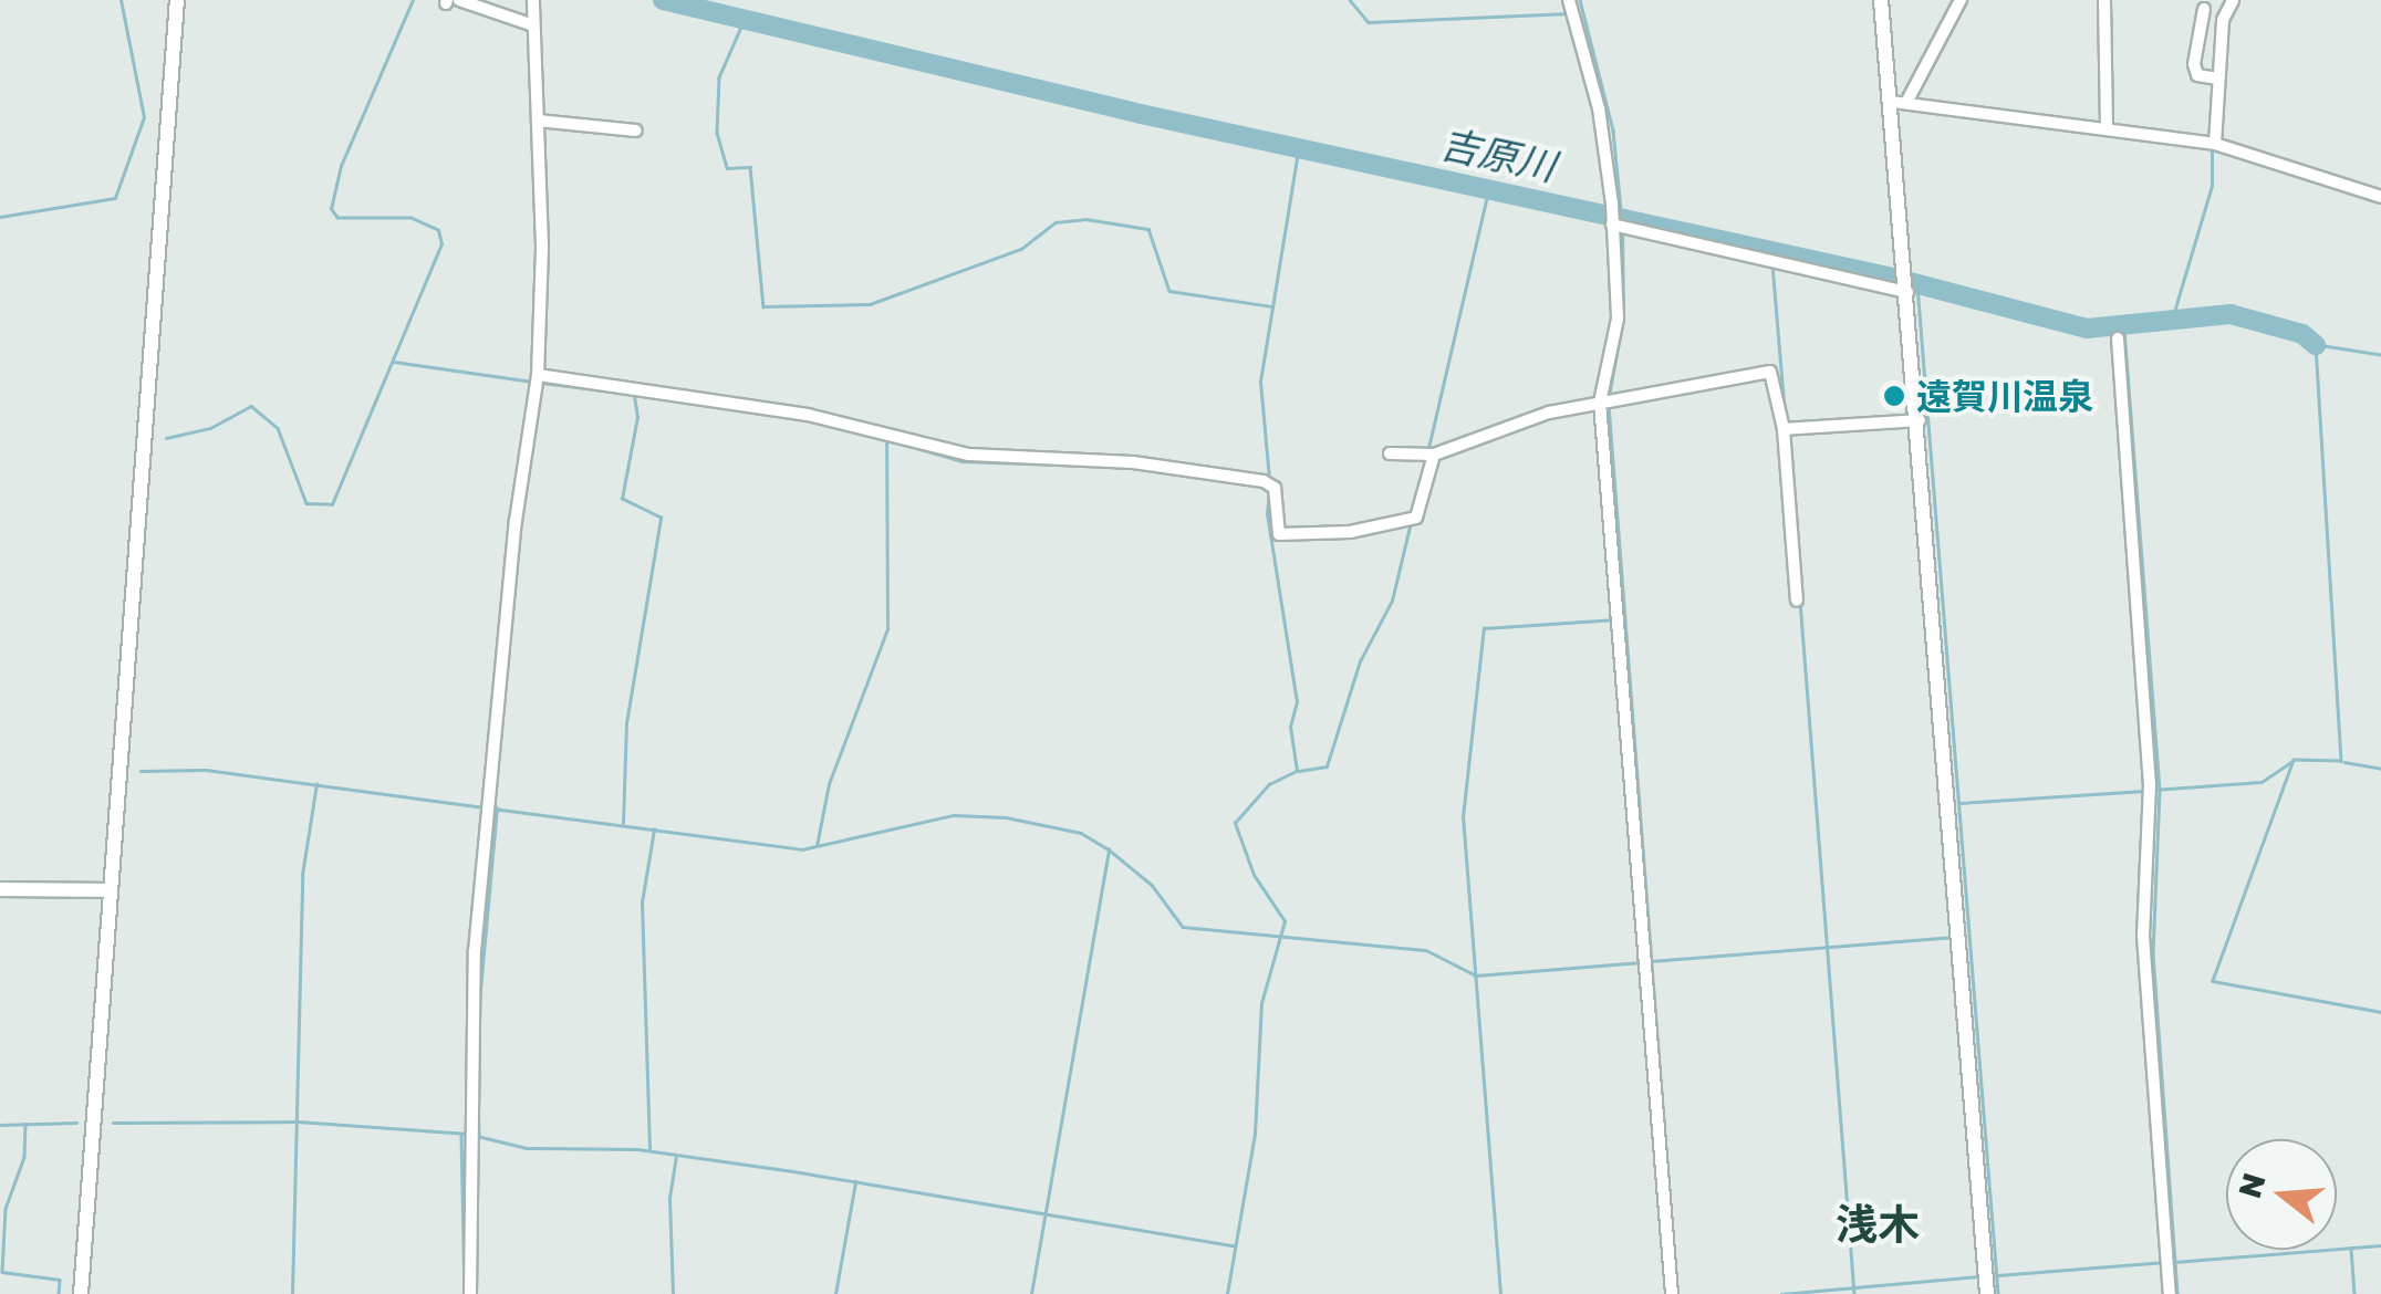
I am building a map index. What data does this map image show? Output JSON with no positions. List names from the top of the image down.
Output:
{
  "districts": ["浅木"],
  "water": ["吉原川"],
  "places": ["遠賀川温泉"],
  "north": "left"
}
